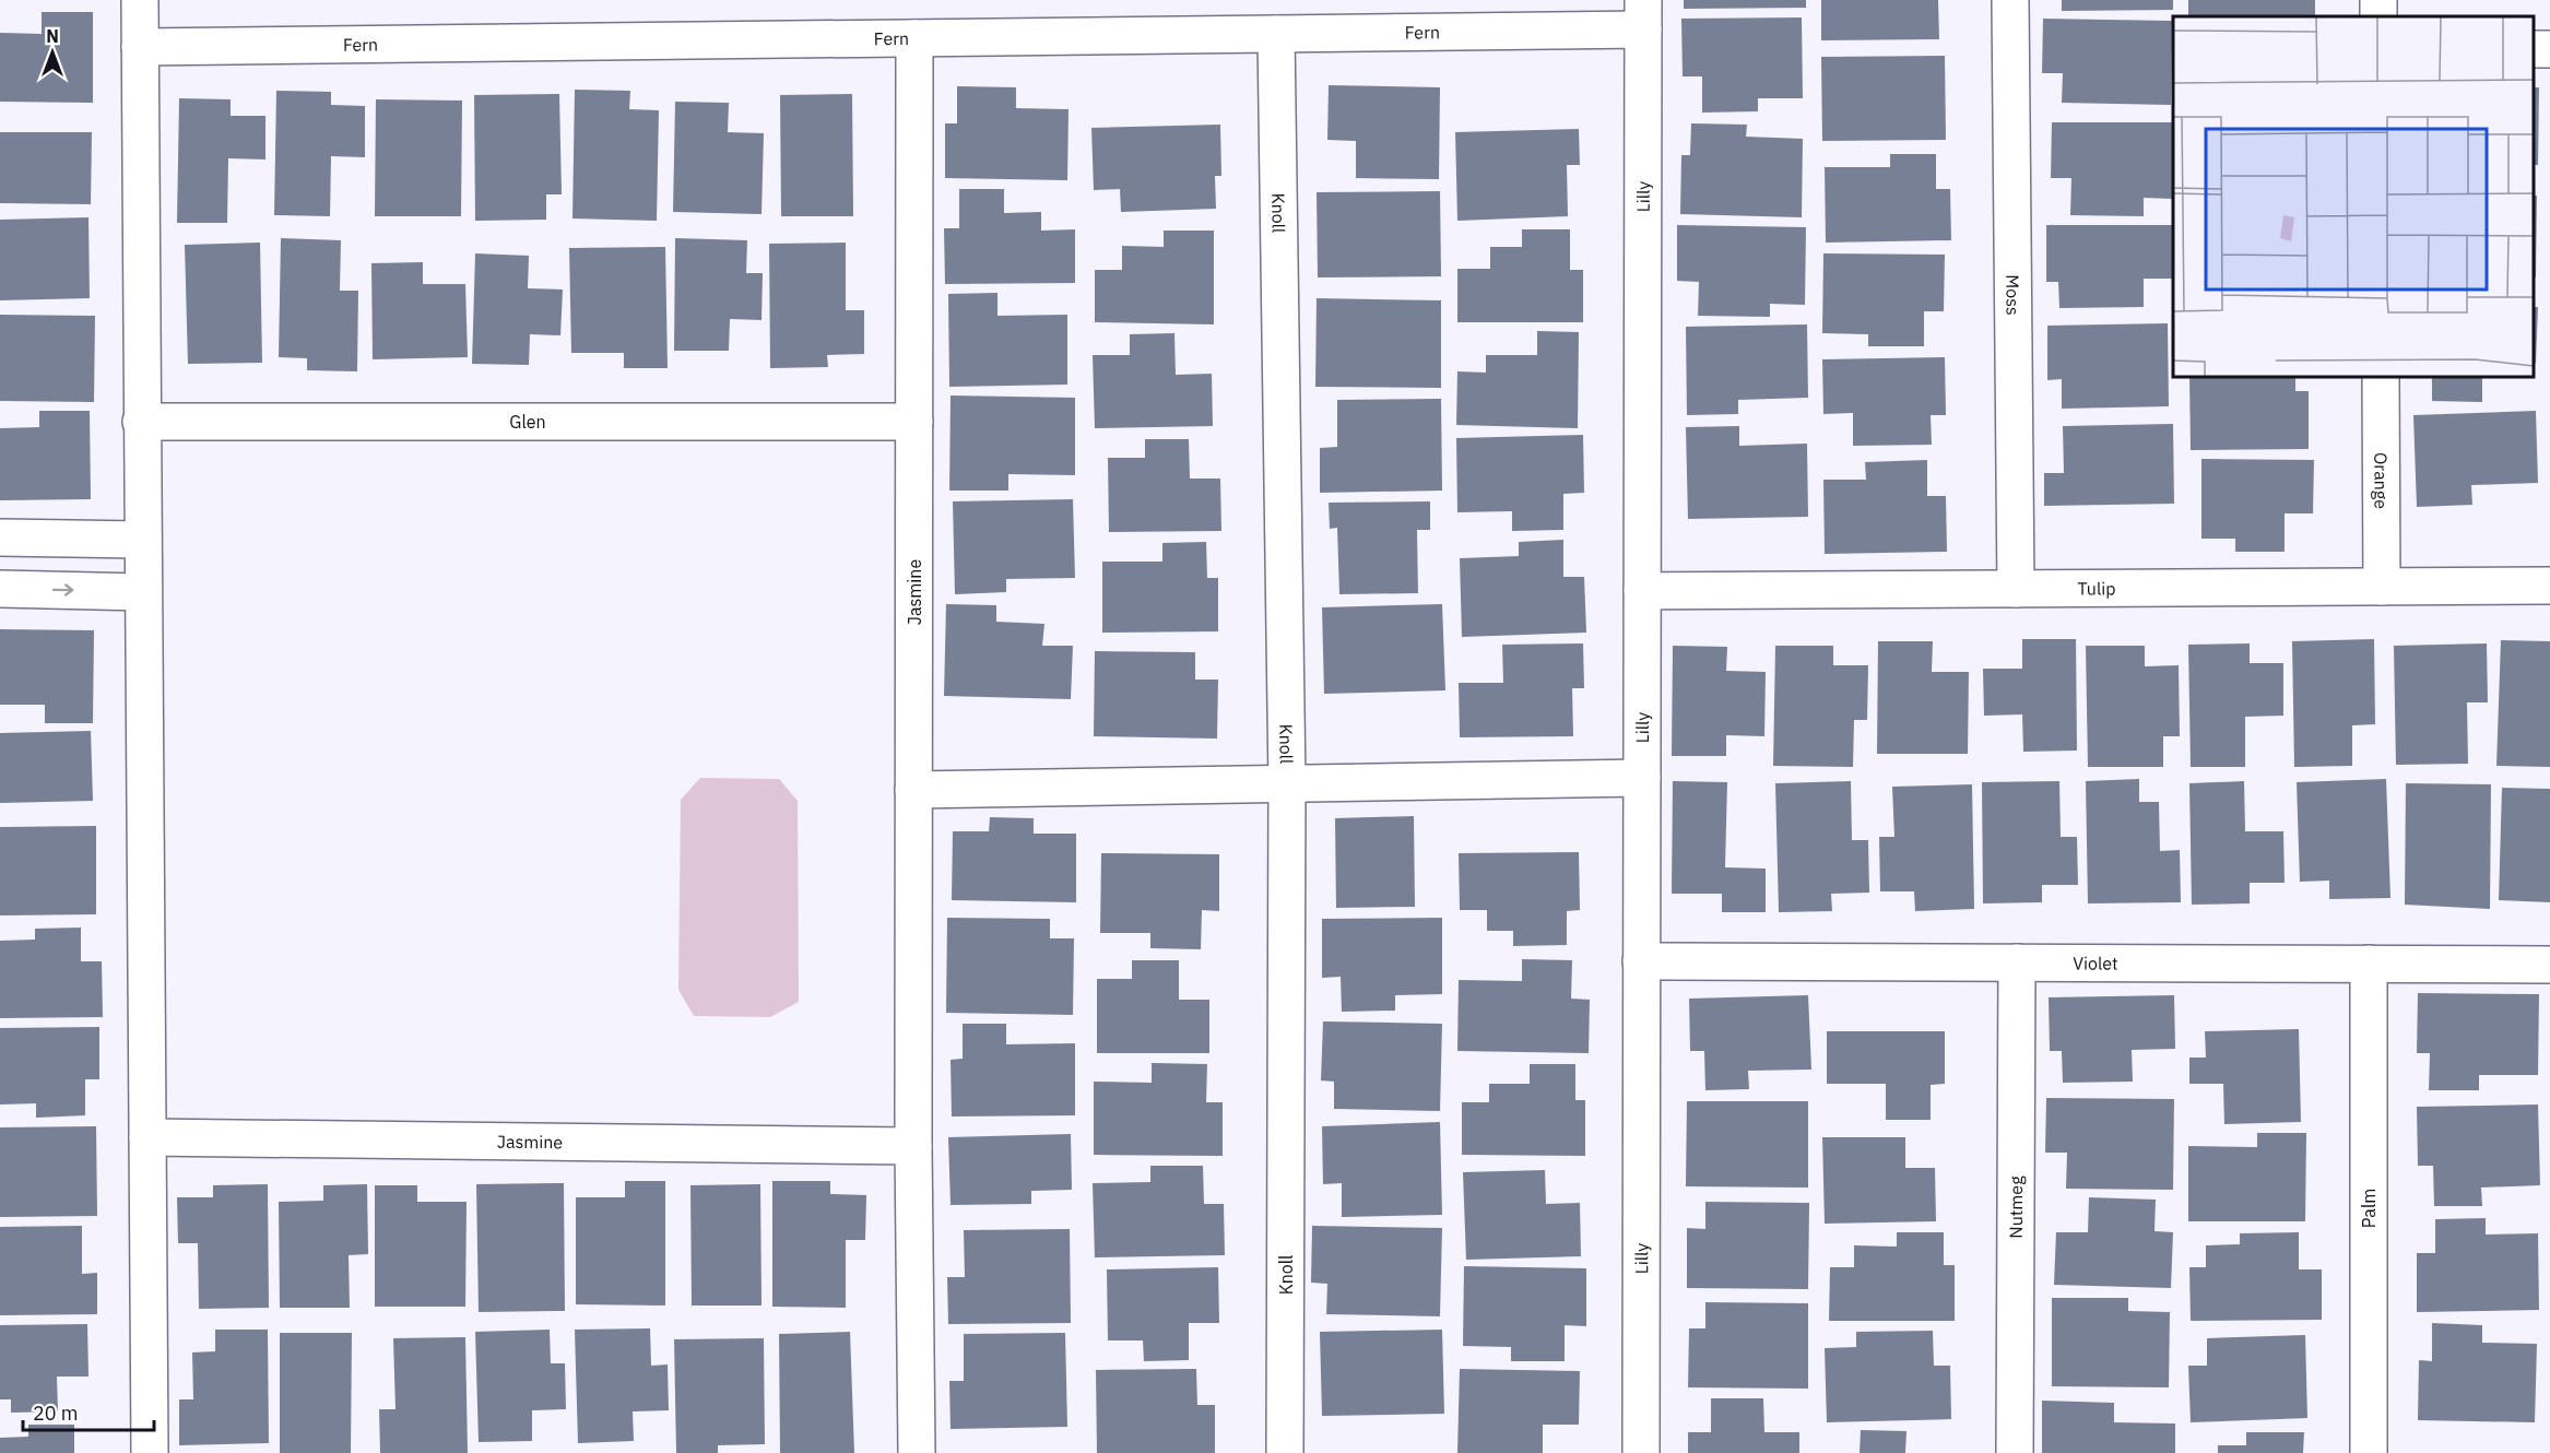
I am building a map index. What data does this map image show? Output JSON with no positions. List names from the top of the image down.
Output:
{
  "streets": {
    "street": [
      "Fern",
      "Lilly",
      "Knoll",
      "Moss",
      "Glen",
      "Orange",
      "Tulip",
      "Jasmine",
      "Violet",
      "Nutmeg",
      "Palm"
    ]
  },
  "crossings": [
    ["Fern", "Lilly"],
    ["Fern", "Knoll"],
    ["Fern", "Jasmine"],
    ["Lilly", "Tulip"],
    ["Lilly", "Violet"],
    ["Moss", "Tulip"],
    ["Glen", "Jasmine"],
    ["Orange", "Tulip"],
    ["Violet", "Nutmeg"],
    ["Violet", "Palm"]
  ],
  "scale_bar": "20 m",
  "north": "top"
}
